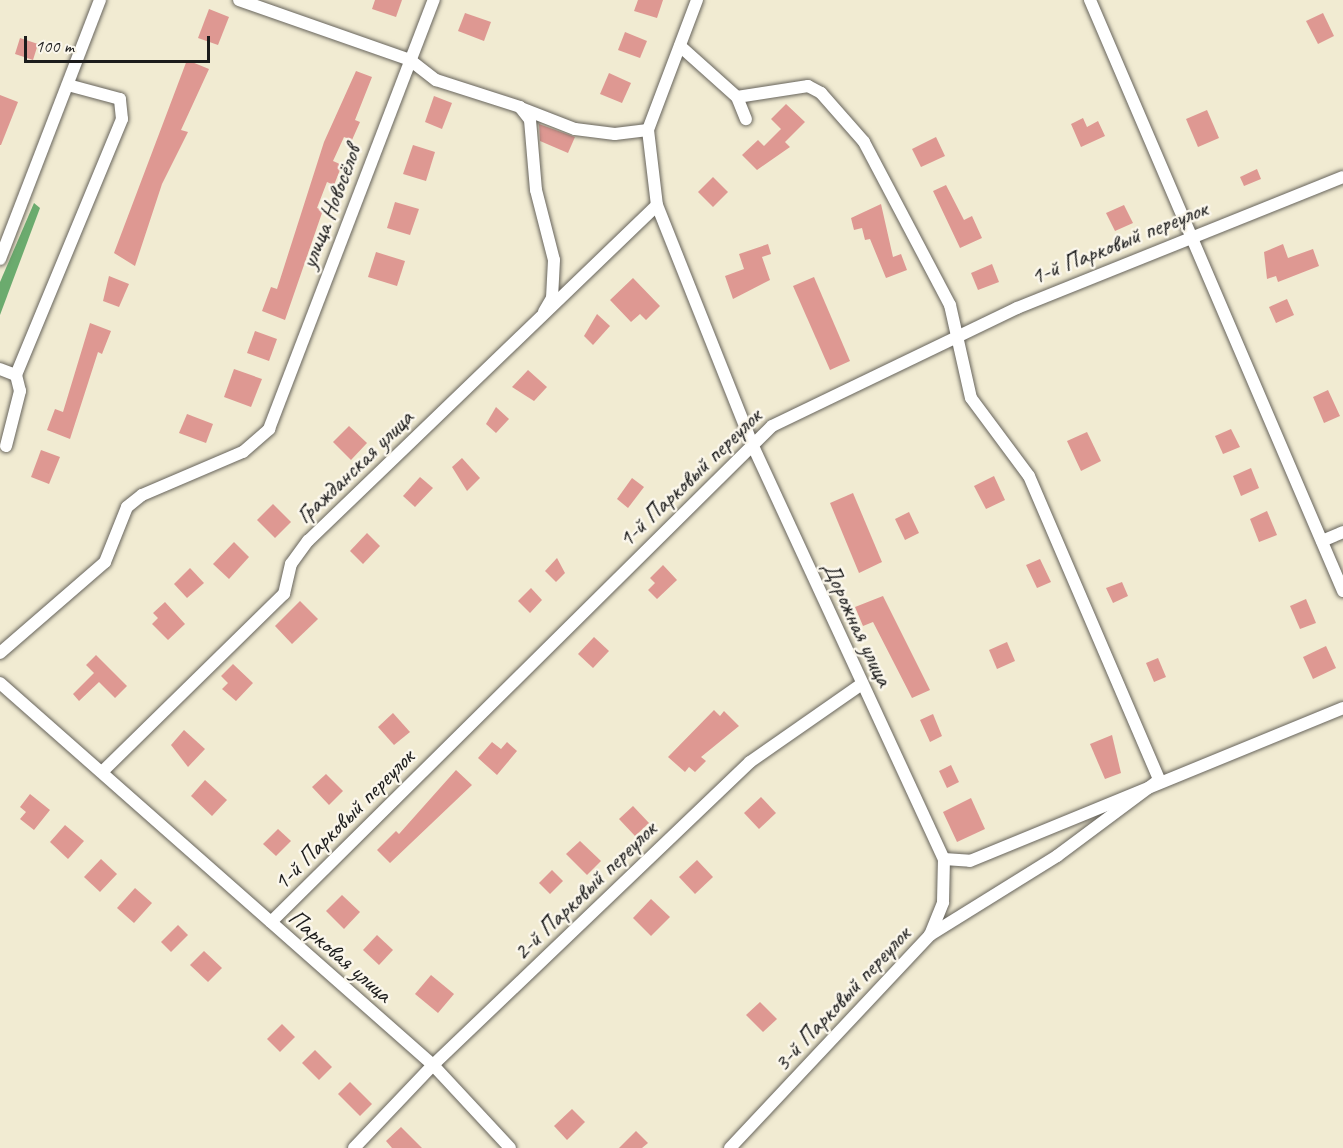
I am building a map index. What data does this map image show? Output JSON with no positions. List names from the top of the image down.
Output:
{
  "streets": {
    "street": [
      "улица Новосёлов",
      "1-й Парковый переулок",
      "Гражданская улица",
      "Дорожная улица",
      "2-й Парковый переулок",
      "Парковая улица",
      "3-й Парковый переулок"
    ]
  },
  "crossings": [
    ["1-й Парковый переулок", "Дорожная улица"],
    ["1-й Парковый переулок", "Парковая улица"],
    ["Гражданская улица", "Дорожная улица"],
    ["Гражданская улица", "Парковая улица"],
    ["Дорожная улица", "2-й Парковый переулок"],
    ["Дорожная улица", "3-й Парковый переулок"],
    ["2-й Парковый переулок", "Парковая улица"]
  ],
  "scale_bar": "100 m"
}
